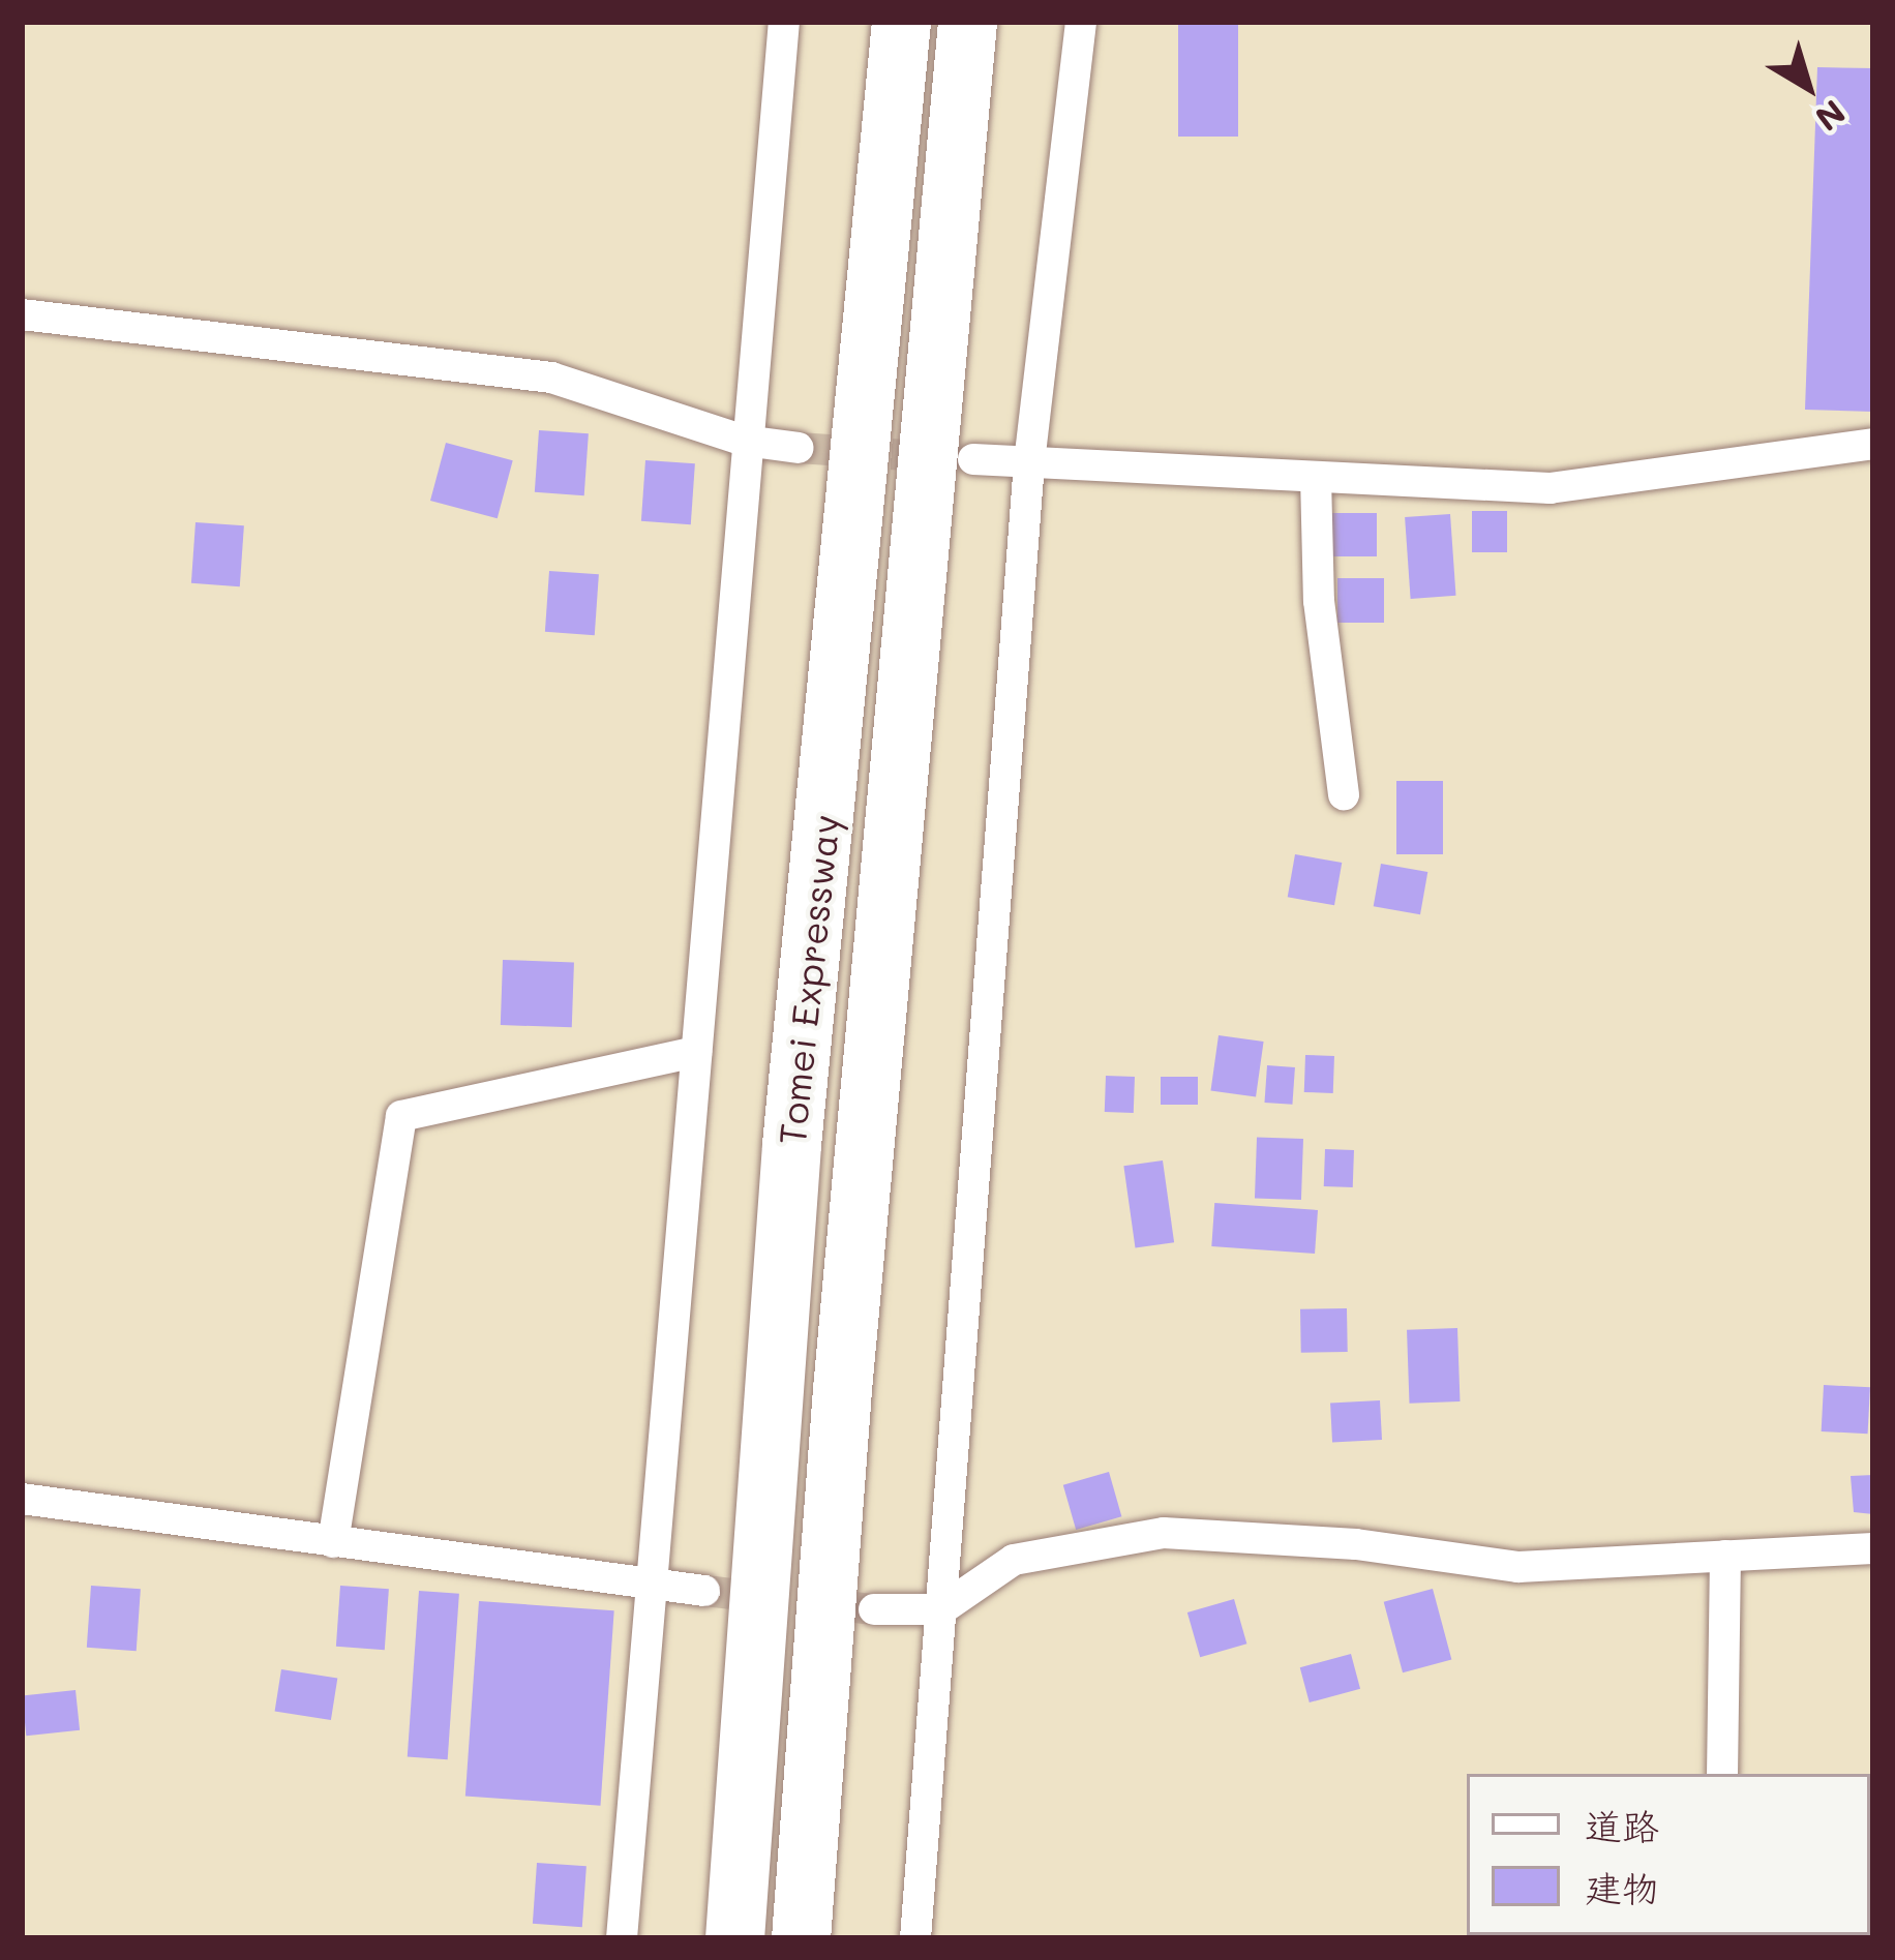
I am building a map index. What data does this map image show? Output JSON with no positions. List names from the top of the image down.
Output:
{
  "streets": {
    "highway": ["Tomei Expressway"]
  },
  "legend": ["道路", "建物"],
  "north": "bottom right"
}
